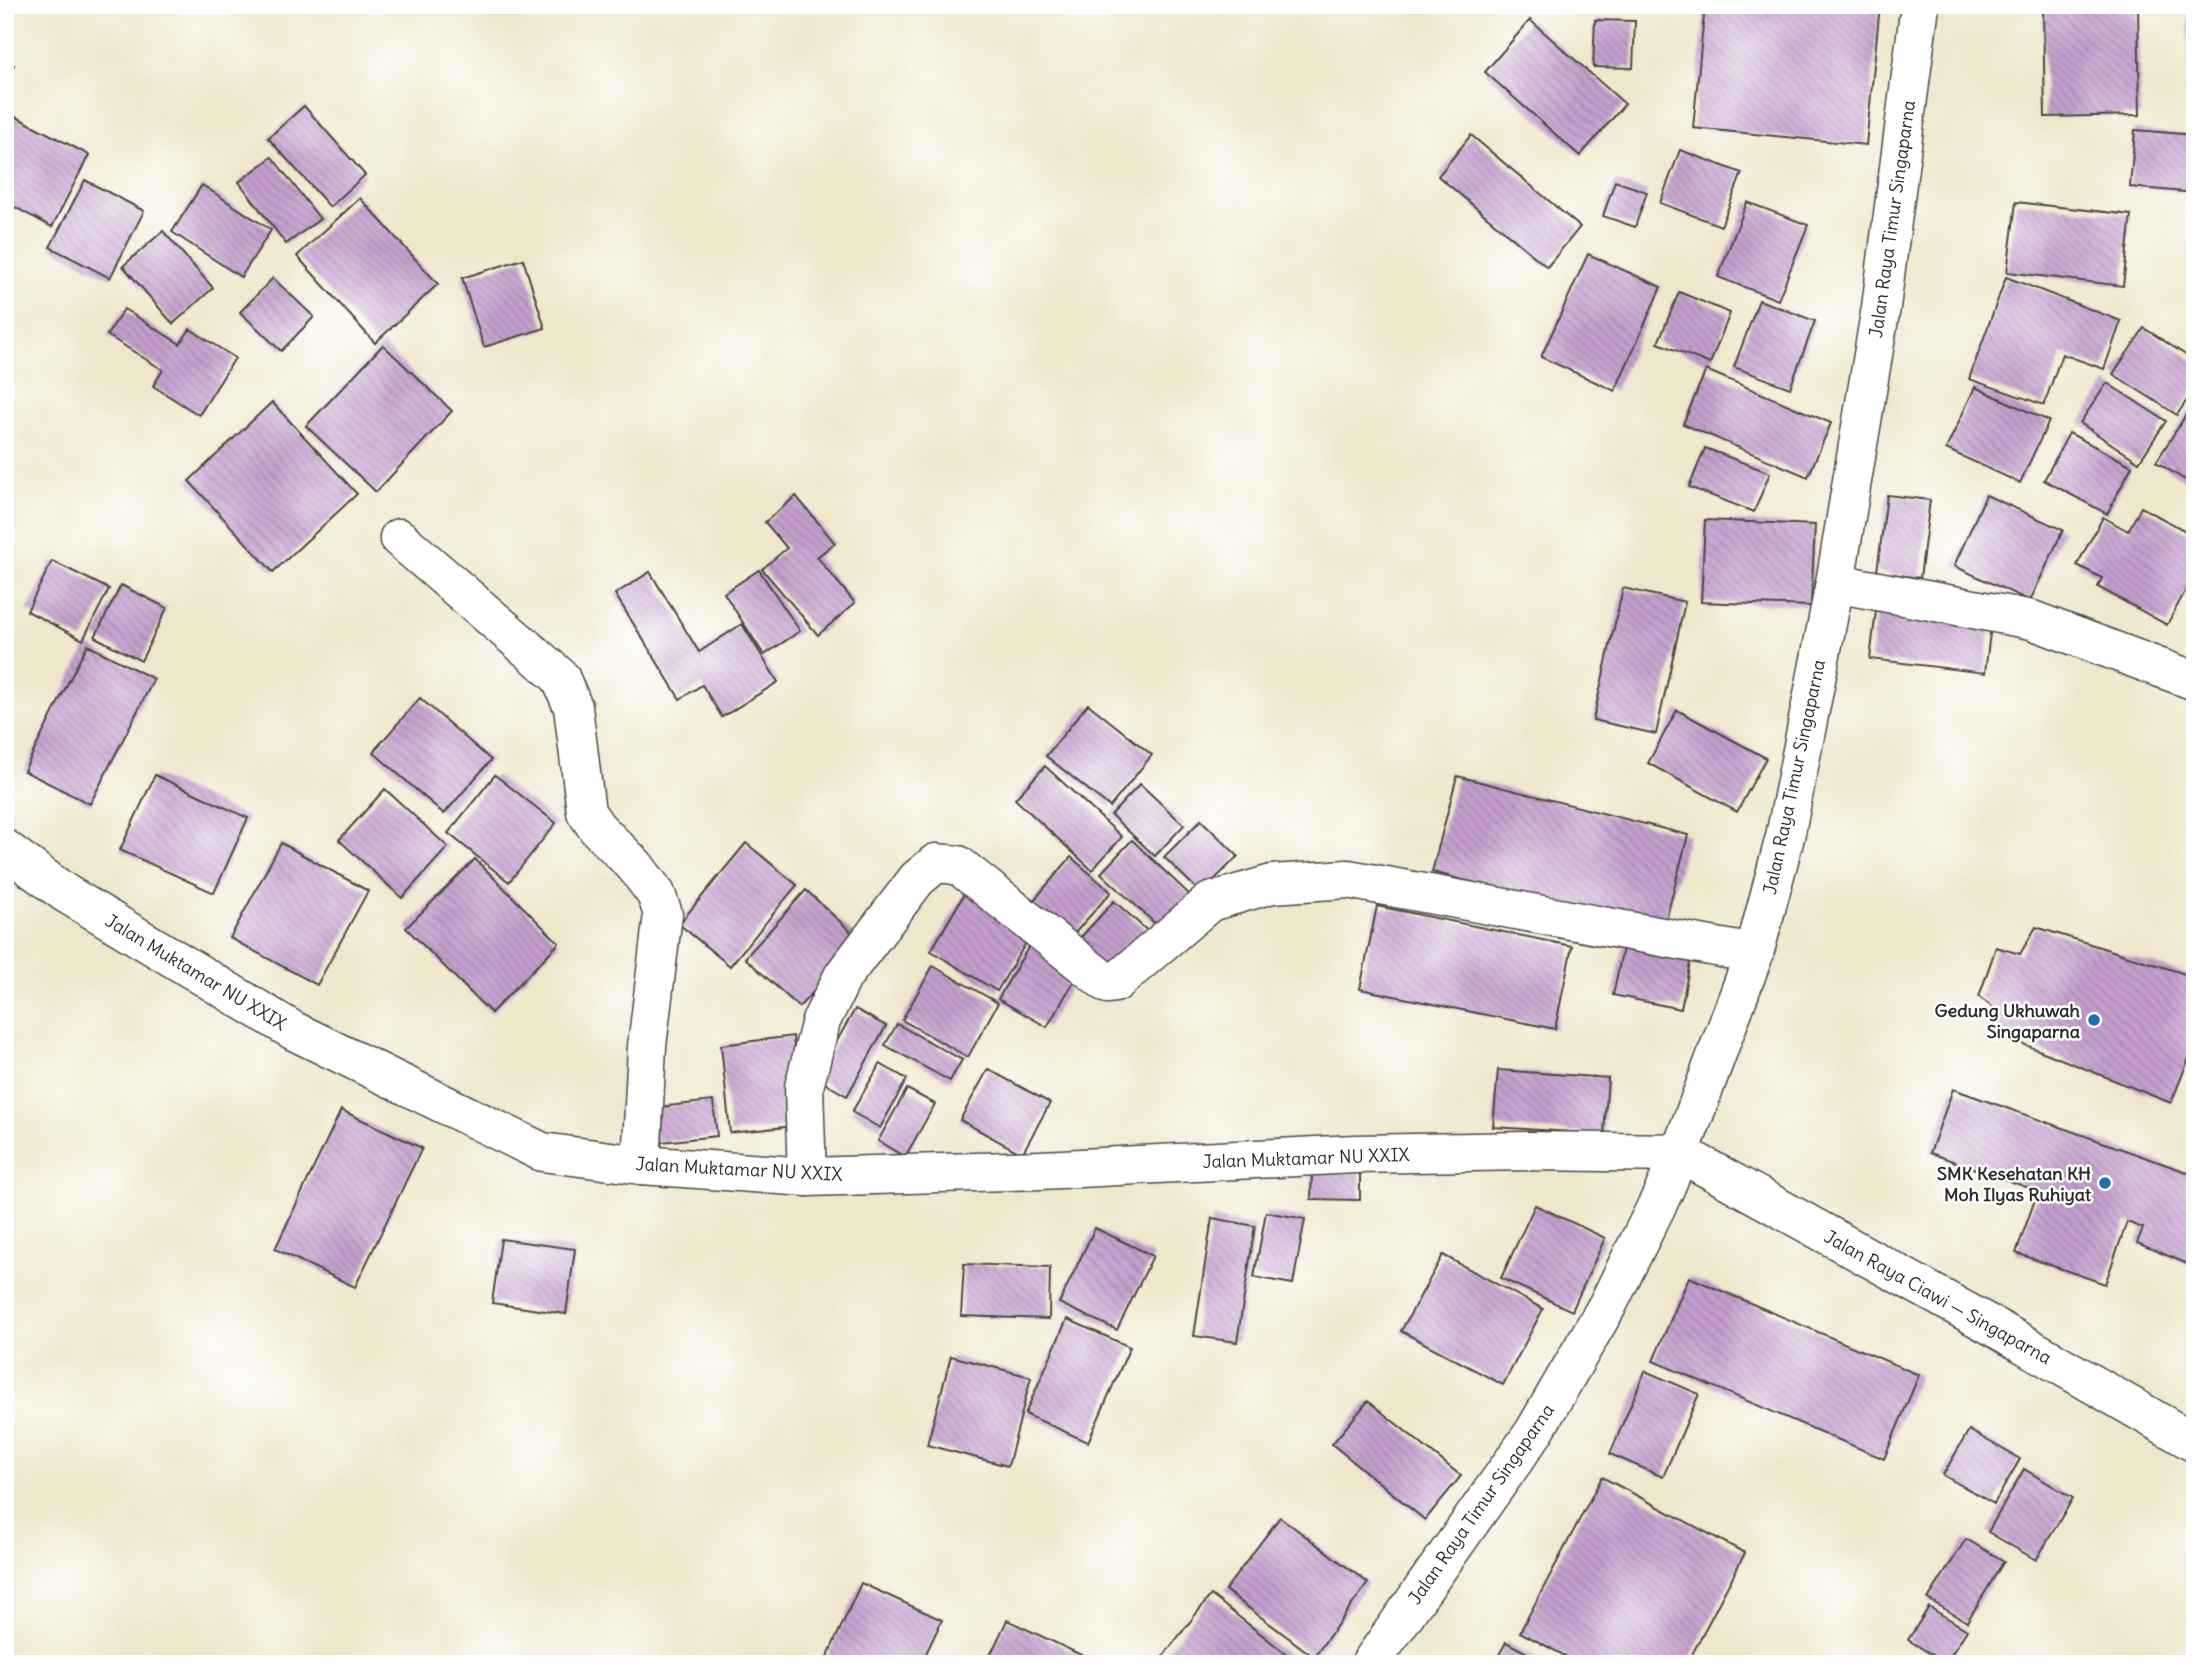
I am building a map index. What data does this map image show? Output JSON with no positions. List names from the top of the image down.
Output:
{
  "streets": {
    "street": ["Jalan Raya Timur Singaparna", "Jalan Muktamar NU XXIX", "Jalan Raya Ciawi — Singaparna"]
  },
  "crossings": [
    ["Jalan Raya Timur Singaparna", "Jalan Muktamar NU XXIX"],
    ["Jalan Raya Timur Singaparna", "Jalan Raya Ciawi — Singaparna"],
    ["Jalan Muktamar NU XXIX", "Jalan Raya Ciawi — Singaparna"]
  ],
  "places": ["Gedung Ukhuwah Singaparna", "SMK Kesehatan KH Moh Ilyas Ruhiyat"]
}
